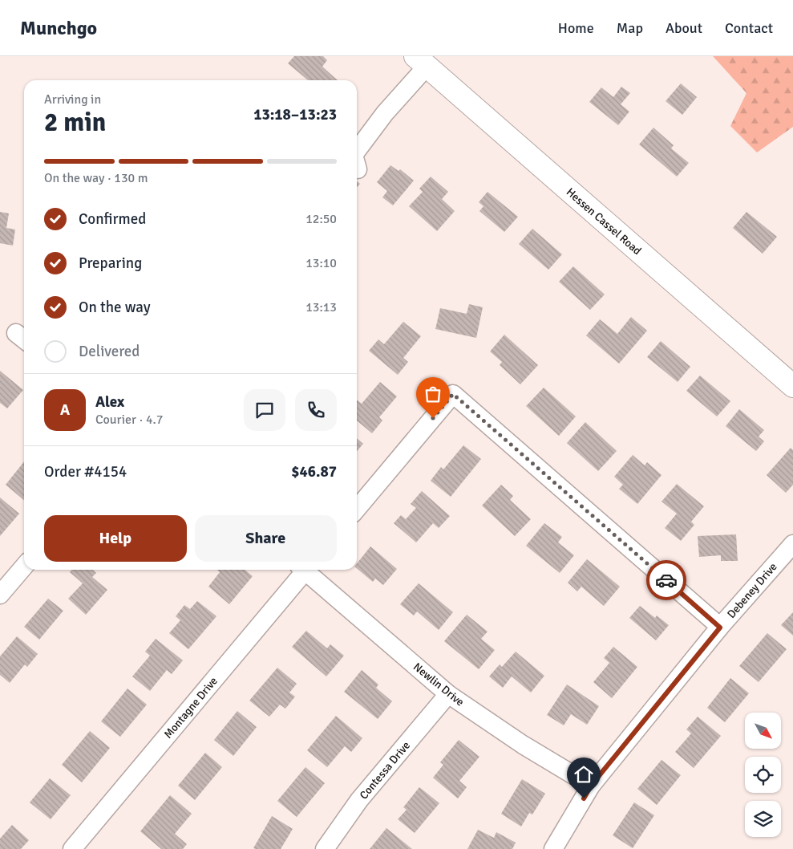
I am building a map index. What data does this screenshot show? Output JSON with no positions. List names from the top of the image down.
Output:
{
  "streets": {
    "main road": ["Hessen Cassel Road"],
    "street": [
      "Debeney Drive",
      "Newlin Drive",
      "Montagne Drive",
      "Contessa Drive"
    ]
  },
  "crossings": [
    ["Debeney Drive", "Newlin Drive"],
    ["Newlin Drive", "Contessa Drive"]
  ],
  "north": "bottom right",
  "page": {
    "header": "Munchgo",
    "nav": [
      "Home",
      "Map",
      "About",
      "Contact"
    ],
    "heading": ["2 min", "Arriving in", "13:18–13:23"],
    "panel": [
      "Alex",
      "Courier · 4.7",
      "Order #4154",
      "$46.87"
    ],
    "bar": "On the way · 130 m",
    "list": [
      ["Confirmed", "12:50"],
      ["Preparing", "13:10"],
      ["On the way", "13:13"],
      "Delivered"
    ],
    "round": "A",
    "buttons": ["Help", "Share"]
  }
}
